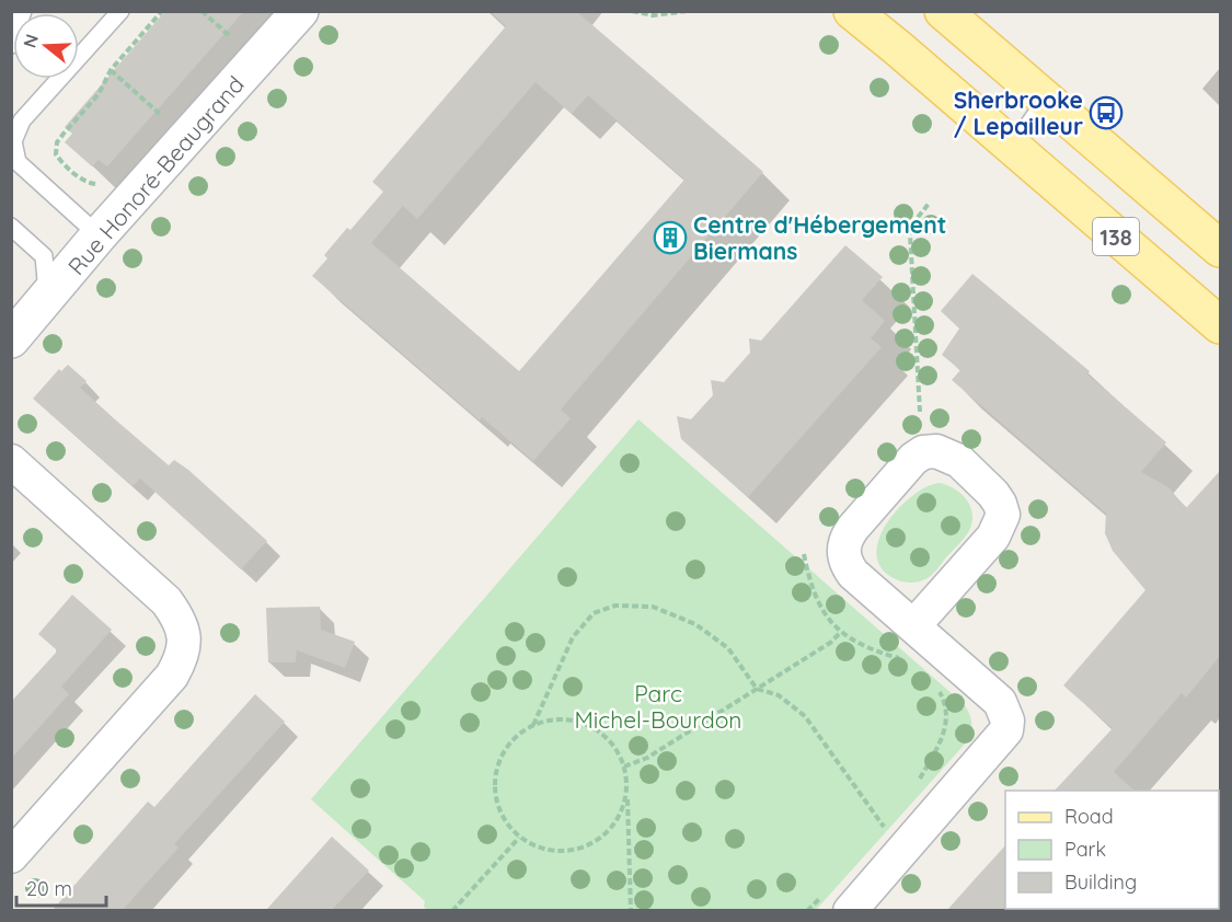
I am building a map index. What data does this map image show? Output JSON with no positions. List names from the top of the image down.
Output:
{
  "streets": {
    "main road": ["138"],
    "street": ["Rue Honoré-Beaugrand"]
  },
  "parks": ["Parc Michel-Bourdon"],
  "places": {
    "bus stop": ["Sherbrooke / Lepailleur"],
    "building": ["Centre d'Hébergement Biermans"]
  },
  "legend": ["Road", "Park", "Building"],
  "scale_bar": "20 m",
  "north": "left"
}
